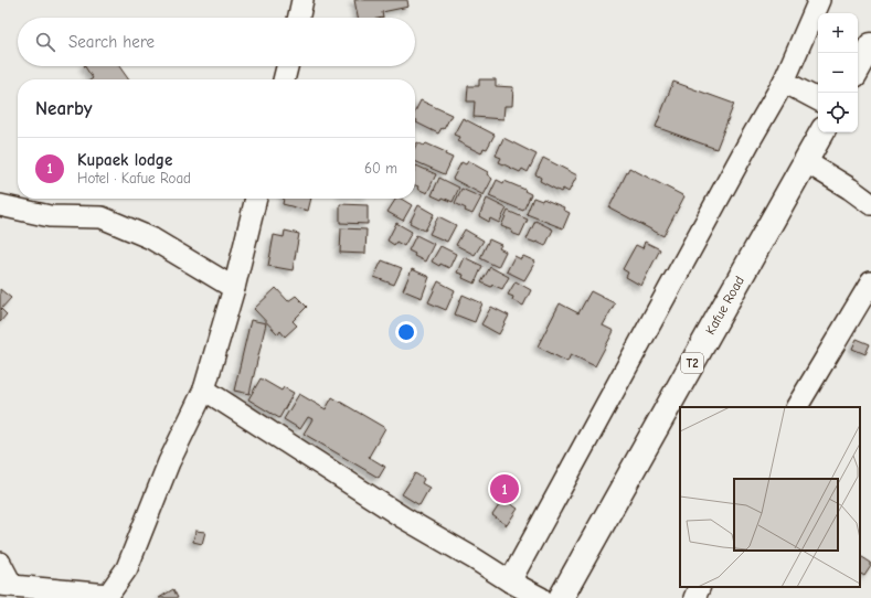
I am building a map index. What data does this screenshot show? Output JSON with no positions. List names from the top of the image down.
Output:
{
  "streets": {
    "highway": ["Kafue Road", "T2"]
  },
  "page": {
    "map_buttons": ["+", "−"],
    "search": "Search here",
    "heading": "Nearby",
    "list": [
      {
        "mark": "1",
        "name": "Kupaek lodge",
        "note": "Hotel · Kafue Road",
        "value": "60 m"
      }
    ],
    "pins": "1"
  }
}
